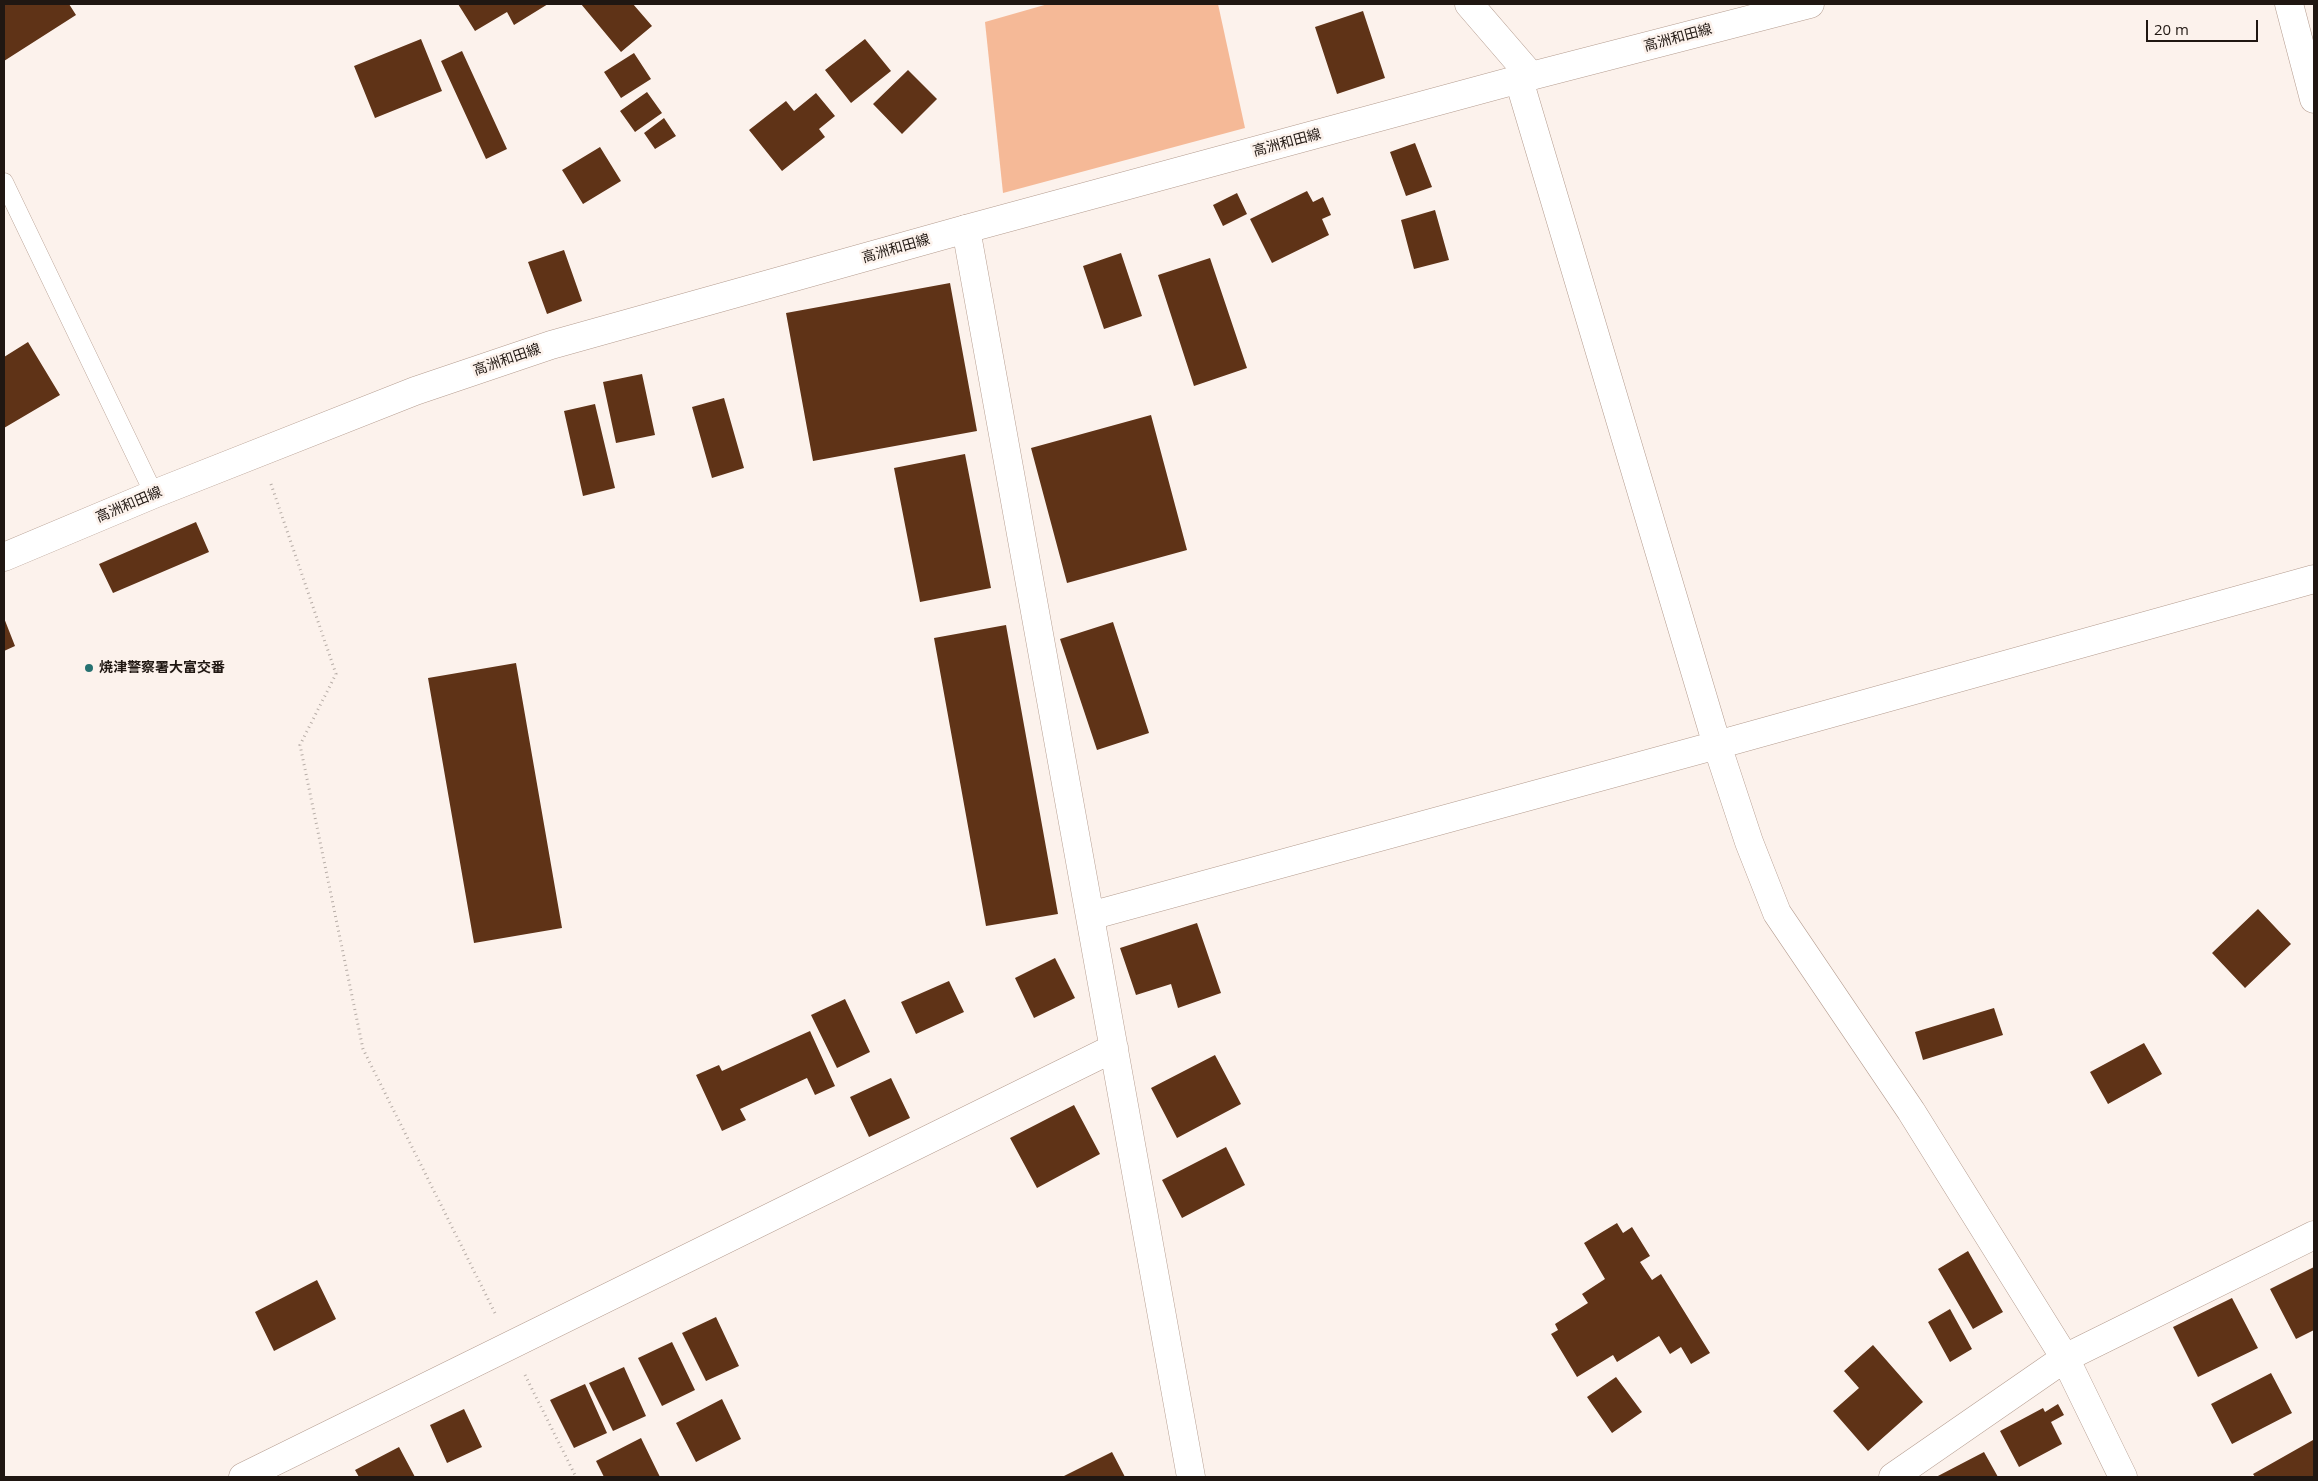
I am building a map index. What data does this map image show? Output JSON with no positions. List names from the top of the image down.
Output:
{
  "streets": {
    "street": ["高洲和田線"]
  },
  "places": ["焼津警察署大富交番"],
  "scale_bar": "20 m"
}
